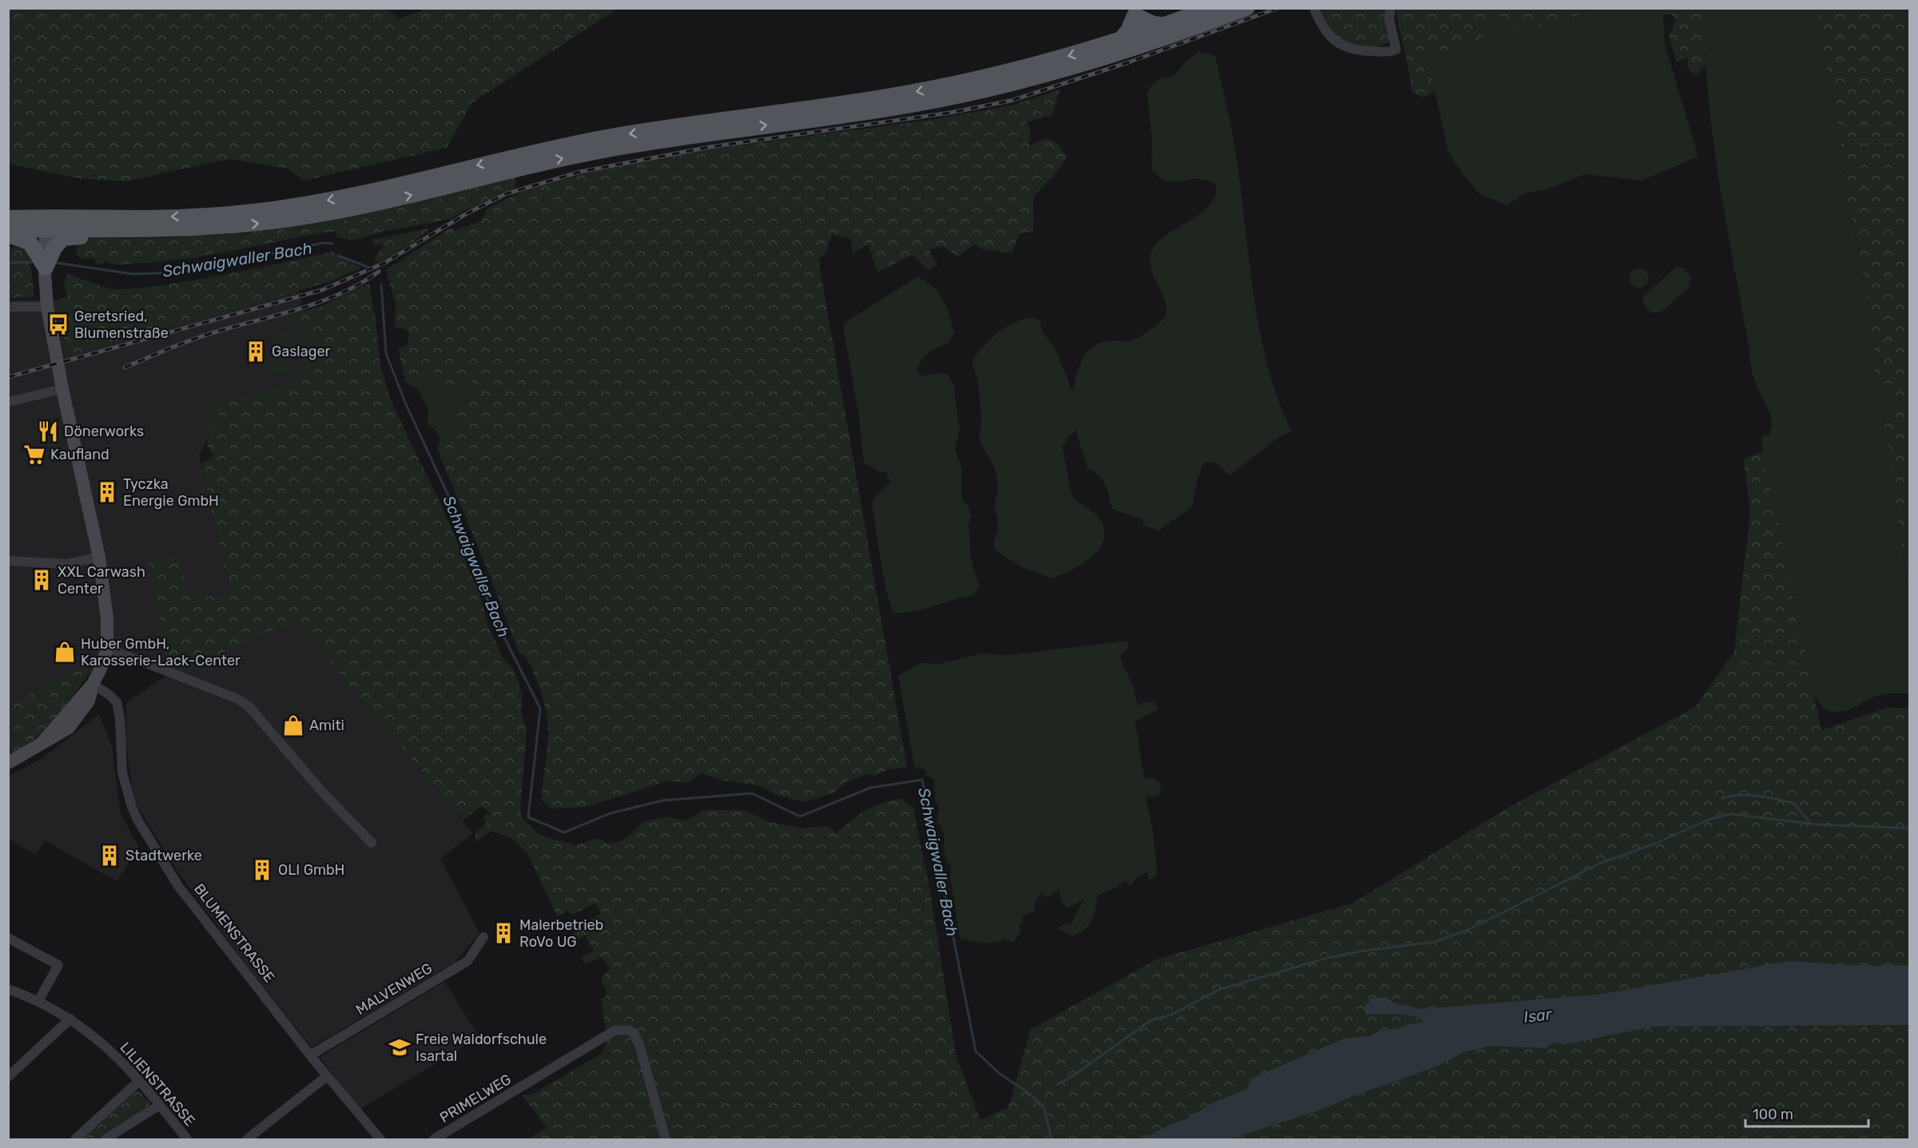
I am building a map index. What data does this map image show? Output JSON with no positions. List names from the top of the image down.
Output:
{
  "streets": {
    "street": [
      "BLUMENSTRASSE",
      "MALVENWEG",
      "LILIENSTRASSE",
      "PRIMELWEG"
    ]
  },
  "crossings": [
    ["BLUMENSTRASSE", "MALVENWEG"]
  ],
  "water": ["Schwaigwaller Bach", "Isar"],
  "places": {
    "bus stop": ["Geretsried, Blumenstraße"],
    "building": [
      "Gaslager",
      "Tyczka Energie GmbH",
      "XXL Carwash Center",
      "Stadtwerke",
      "OLI GmbH",
      "Malerbetrieb RoVo UG"
    ],
    "restaurant": ["Dönerworks"],
    "supermarket": ["Kaufland"],
    "shop": ["Huber GmbH, Karosserie-Lack-Center", "Amiti"],
    "school or university": ["Freie Waldorfschule Isartal"]
  },
  "scale_bar": "100 m"
}
